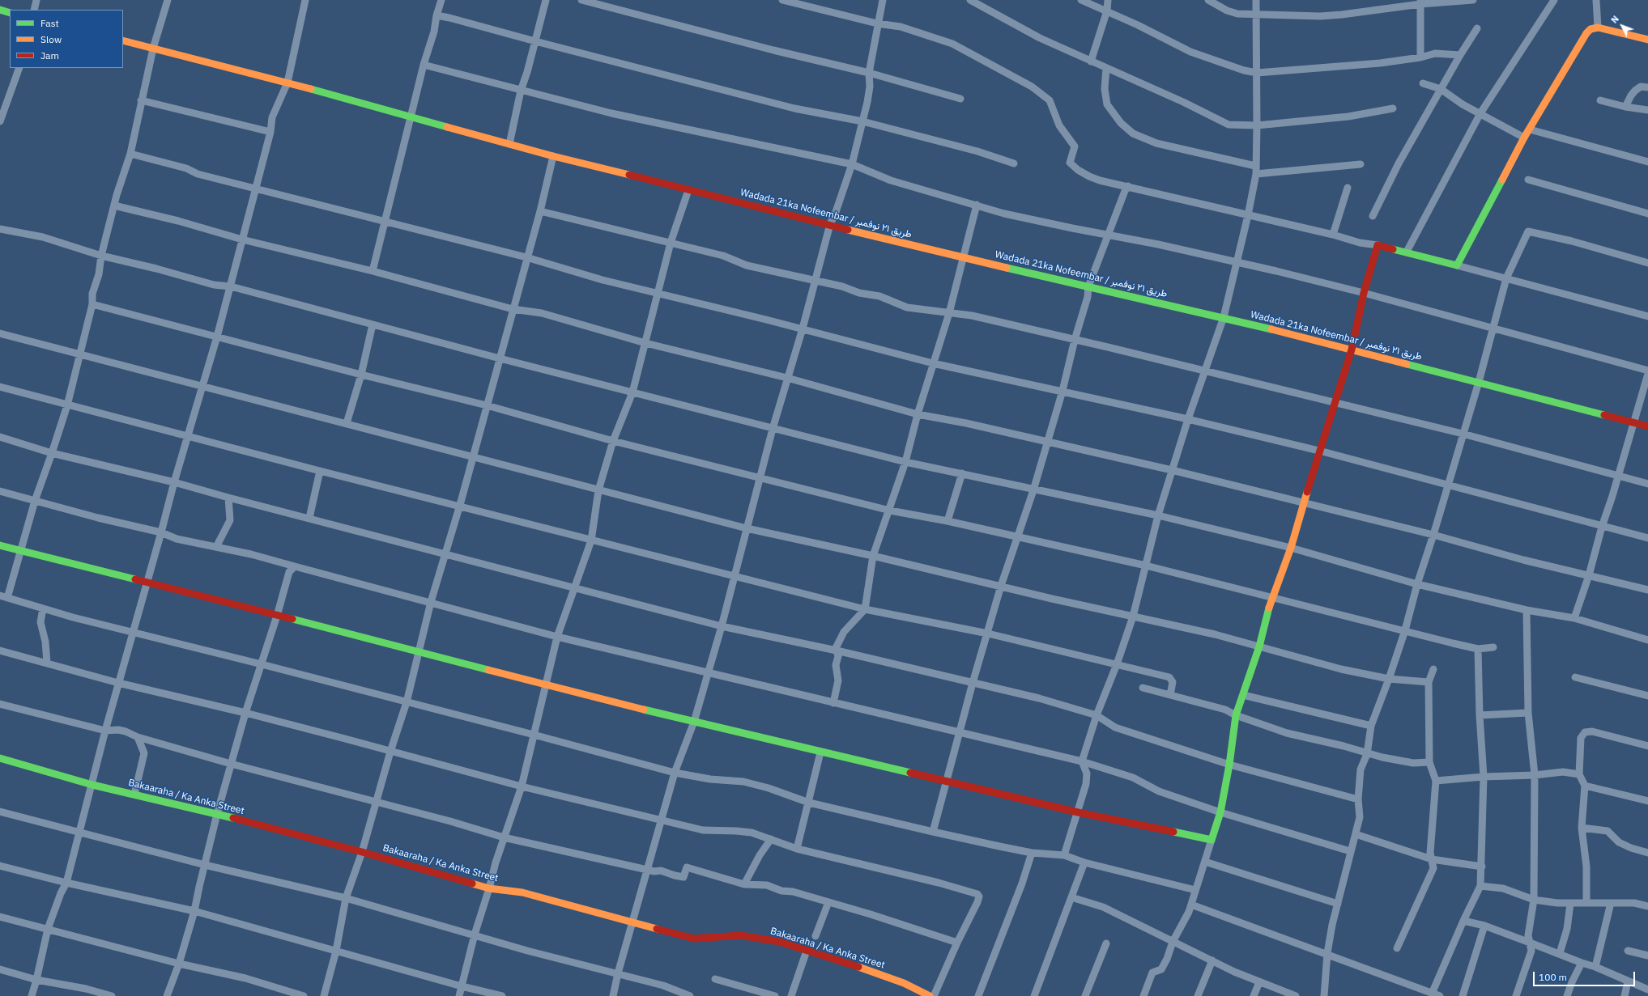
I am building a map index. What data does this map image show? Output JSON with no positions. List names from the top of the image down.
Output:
{
  "streets": {
    "street": ["Wadada 21ka Nofeembar / طريق ٢١ نوفمبر", "Bakaaraha / Ka Anka Street"]
  },
  "legend": ["Fast", "Slow", "Jam"],
  "scale_bar": "100 m",
  "north": "top left"
}
